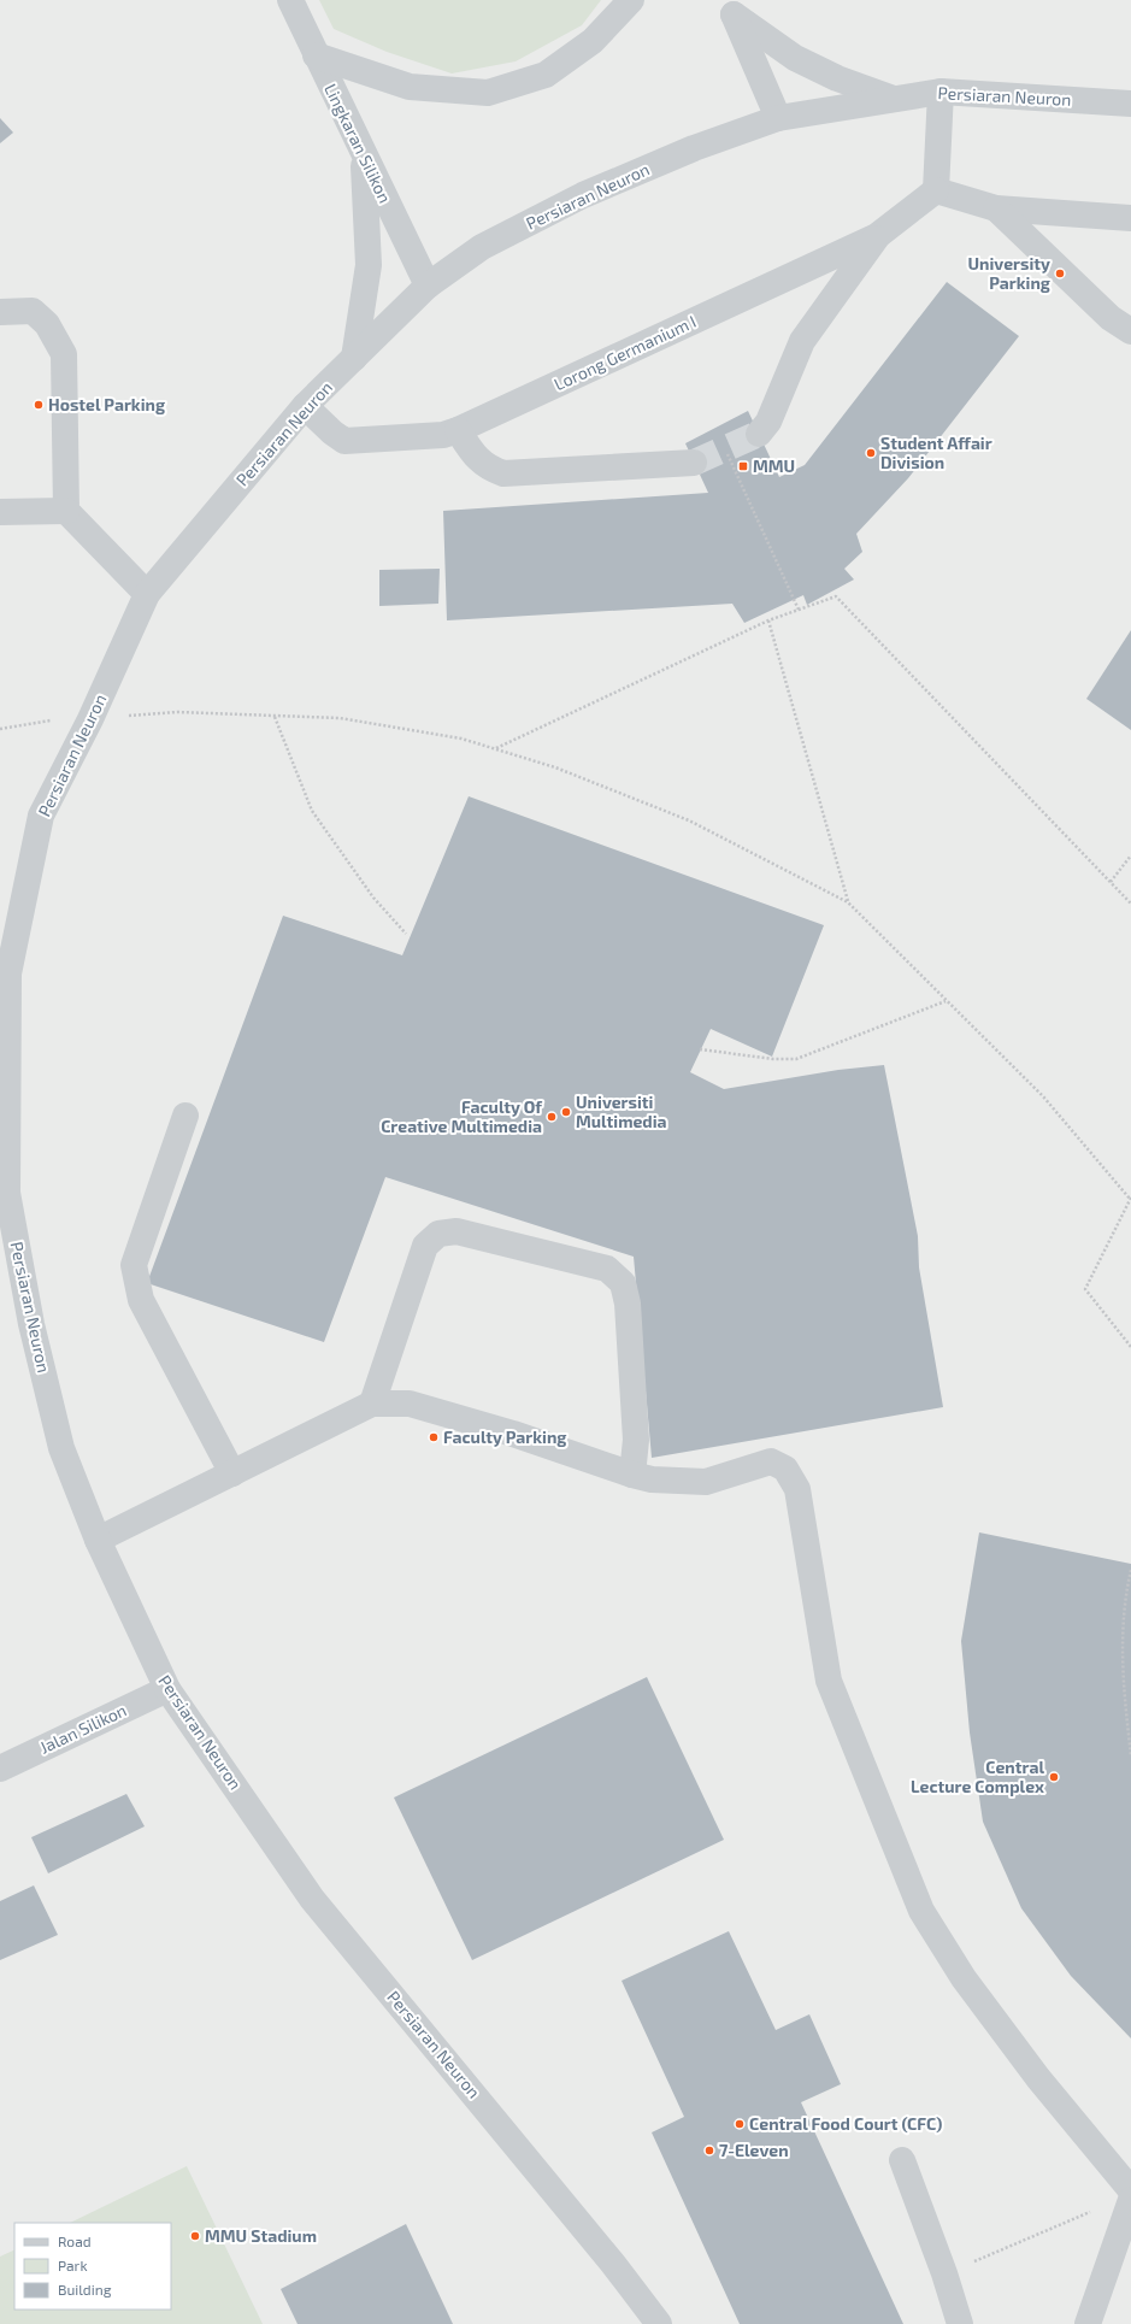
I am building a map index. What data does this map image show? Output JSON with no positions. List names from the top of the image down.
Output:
{
  "streets": {
    "street": [
      "Persiaran Neuron",
      "Lingkaran Silikon",
      "Lorong Germanium I",
      "Jalan Silikon"
    ]
  },
  "crossings": [
    ["Persiaran Neuron", "Lingkaran Silikon"],
    ["Persiaran Neuron", "Lorong Germanium I"],
    ["Persiaran Neuron", "Jalan Silikon"]
  ],
  "places": {
    "other": [
      "University Parking",
      "Hostel Parking",
      "Student Affair Division",
      "Universiti Multimedia",
      "Faculty Of Creative Multimedia",
      "Faculty Parking",
      "Central Lecture Complex",
      "Central Food Court (CFC)",
      "7-Eleven",
      "MMU Stadium"
    ],
    "transit": ["MMU"]
  },
  "legend": ["Road", "Park", "Building"]
}
